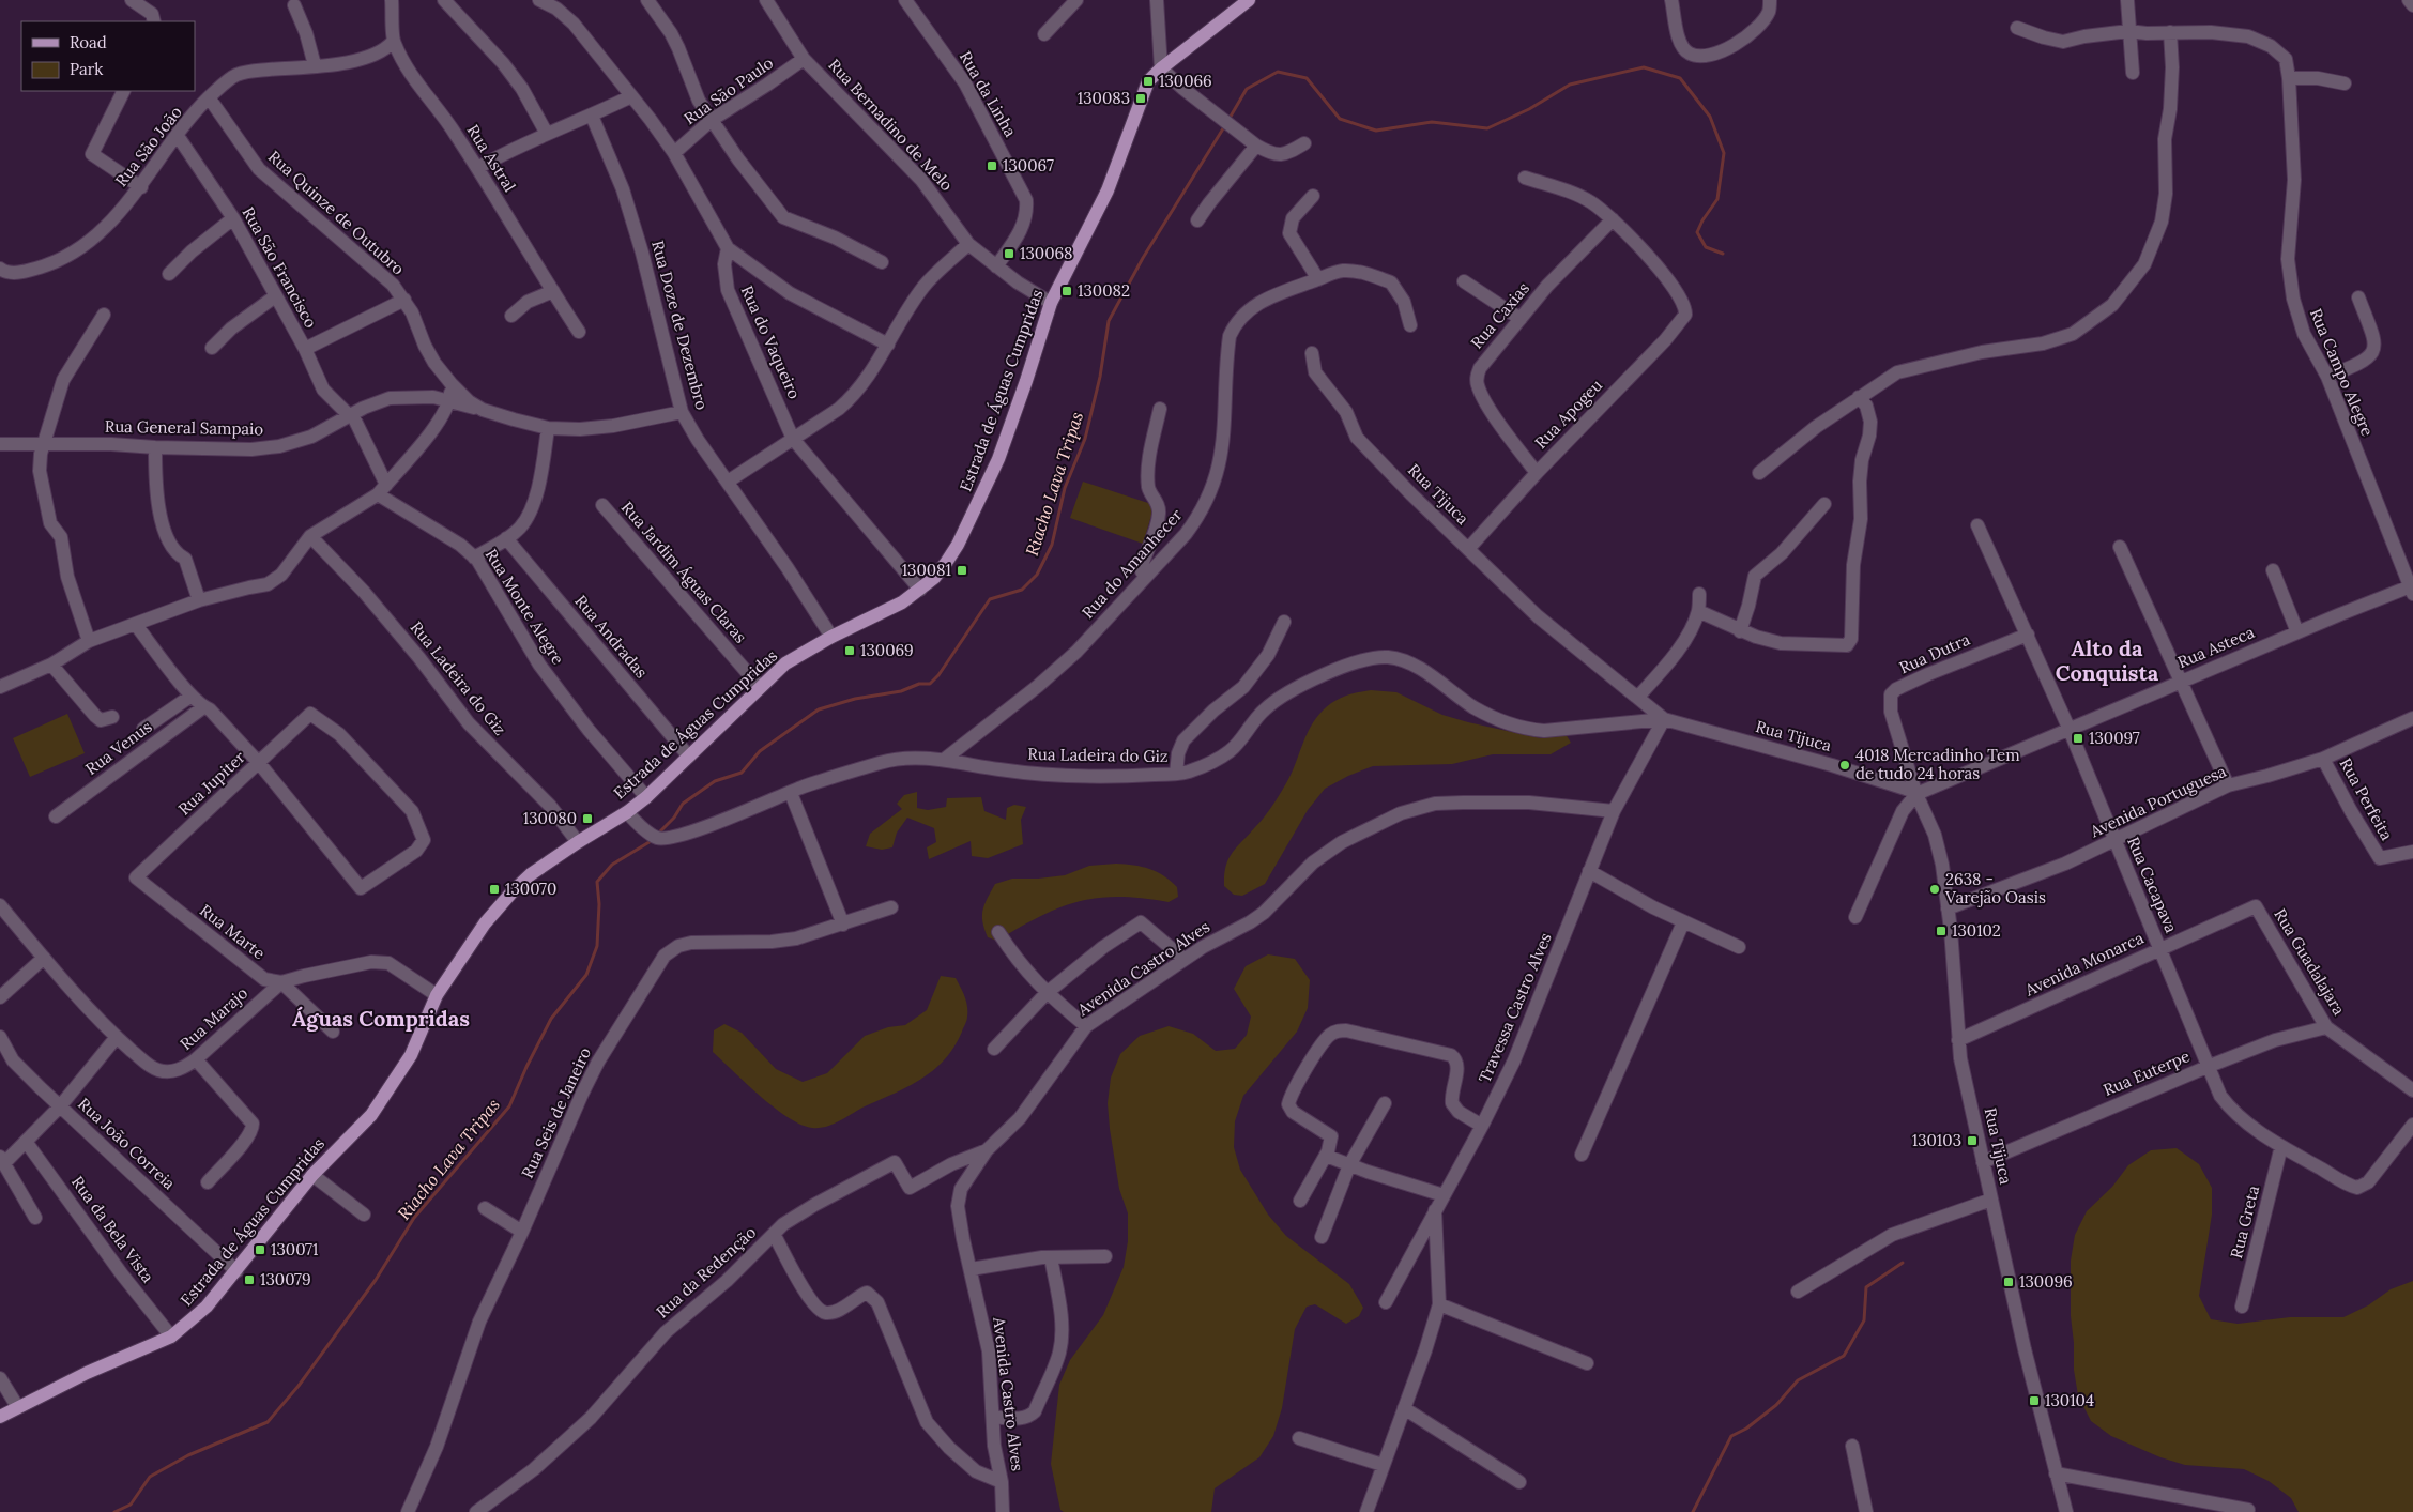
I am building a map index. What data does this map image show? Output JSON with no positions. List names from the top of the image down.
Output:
{
  "streets": {
    "main road": ["Estrada de Águas Cumpridas"],
    "street": [
      "Rua São Paulo",
      "Rua da Linha",
      "Rua Bernadino de Melo",
      "Rua São João",
      "Rua Astral",
      "Rua Quinze de Outubro",
      "Rua São Francisco",
      "Rua Caxias",
      "Rua Doze de Dezembro",
      "Rua do Vaqueiro",
      "Rua Campo Alegre",
      "Rua Apogeu",
      "Rua General Sampaio",
      "Rua Tijuca",
      "Rua do Amanhecer",
      "Rua Jardim Águas Claras",
      "Rua Monte Alegre",
      "Rua Andradas",
      "Rua Asteca",
      "Rua Dutra",
      "Rua Ladeira do Giz",
      "Rua Venus",
      "Rua Jupiter",
      "Rua Perfeita",
      "Avenida Portuguesa",
      "Rua Cacapava",
      "Rua Marte",
      "Rua Guadalajara",
      "Avenida Monarca",
      "Avenida Castro Alves",
      "Travessa Castro Alves",
      "Rua Marajo",
      "Rua Euterpe",
      "Rua Seis de Janeiro",
      "Rua João Correia",
      "Rua Greta",
      "Rua da Bela Vista",
      "Rua da Redenção"
    ]
  },
  "crossings": [
    ["Rua São Paulo", "Rua Bernadino de Melo"],
    ["Rua da Linha", "Rua Bernadino de Melo"],
    ["Rua Bernadino de Melo", "Estrada de Águas Cumpridas"],
    ["Rua São João", "Rua Astral"],
    ["Rua São João", "Rua Quinze de Outubro"],
    ["Rua São João", "Rua São Francisco"],
    ["Rua Quinze de Outubro", "Rua General Sampaio"],
    ["Rua São Francisco", "Rua General Sampaio"],
    ["Rua São Francisco", "Rua Monte Alegre"],
    ["Rua Caxias", "Rua Apogeu"],
    ["Rua Doze de Dezembro", "Estrada de Águas Cumpridas"],
    ["Rua Doze de Dezembro", "Rua General Sampaio"],
    ["Rua do Vaqueiro", "Estrada de Águas Cumpridas"],
    ["Rua Campo Alegre", "Rua Asteca"],
    ["Estrada de Águas Cumpridas", "Rua Jardim Águas Claras"],
    ["Estrada de Águas Cumpridas", "Rua Monte Alegre"],
    ["Estrada de Águas Cumpridas", "Rua Andradas"],
    ["Estrada de Águas Cumpridas", "Rua Ladeira do Giz"],
    ["Estrada de Águas Cumpridas", "Rua Marajo"],
    ["Estrada de Águas Cumpridas", "Rua João Correia"],
    ["Estrada de Águas Cumpridas", "Rua da Bela Vista"],
    ["Rua Apogeu", "Rua Tijuca"],
    ["Rua Tijuca", "Rua Asteca"],
    ["Rua Tijuca", "Rua Dutra"],
    ["Rua Tijuca", "Rua Ladeira do Giz"],
    ["Rua Tijuca", "Avenida Portuguesa"],
    ["Rua Tijuca", "Avenida Monarca"],
    ["Rua Tijuca", "Travessa Castro Alves"],
    ["Rua Tijuca", "Rua Euterpe"],
    ["Rua do Amanhecer", "Rua Ladeira do Giz"],
    ["Rua Asteca", "Rua Dutra"],
    ["Rua Asteca", "Rua Cacapava"],
    ["Rua Dutra", "Rua Cacapava"],
    ["Rua Ladeira do Giz", "Travessa Castro Alves"],
    ["Rua Jupiter", "Rua Marte"],
    ["Rua Perfeita", "Avenida Portuguesa"],
    ["Avenida Portuguesa", "Rua Cacapava"],
    ["Rua Cacapava", "Avenida Monarca"],
    ["Rua Cacapava", "Rua Euterpe"],
    ["Rua Cacapava", "Rua Greta"],
    ["Rua Marte", "Rua Marajo"],
    ["Rua Guadalajara", "Avenida Monarca"],
    ["Rua Guadalajara", "Rua Euterpe"],
    ["Avenida Castro Alves", "Travessa Castro Alves"],
    ["Avenida Castro Alves", "Rua da Redenção"]
  ],
  "districts": ["Alto da Conquista", "Águas Compridas"],
  "water": ["Riacho Lava Tripas"],
  "places": {
    "transit": [
      "130066",
      "130083",
      "130067",
      "130068",
      "130082",
      "130081",
      "130069",
      "130097",
      "130080",
      "130070",
      "130102",
      "130103",
      "130071",
      "130079",
      "130096",
      "130104"
    ],
    "other": ["4018 Mercadinho Tem de tudo 24 horas", "2638 - Varejão Oasis"]
  },
  "legend": ["Road", "Park"]
}
